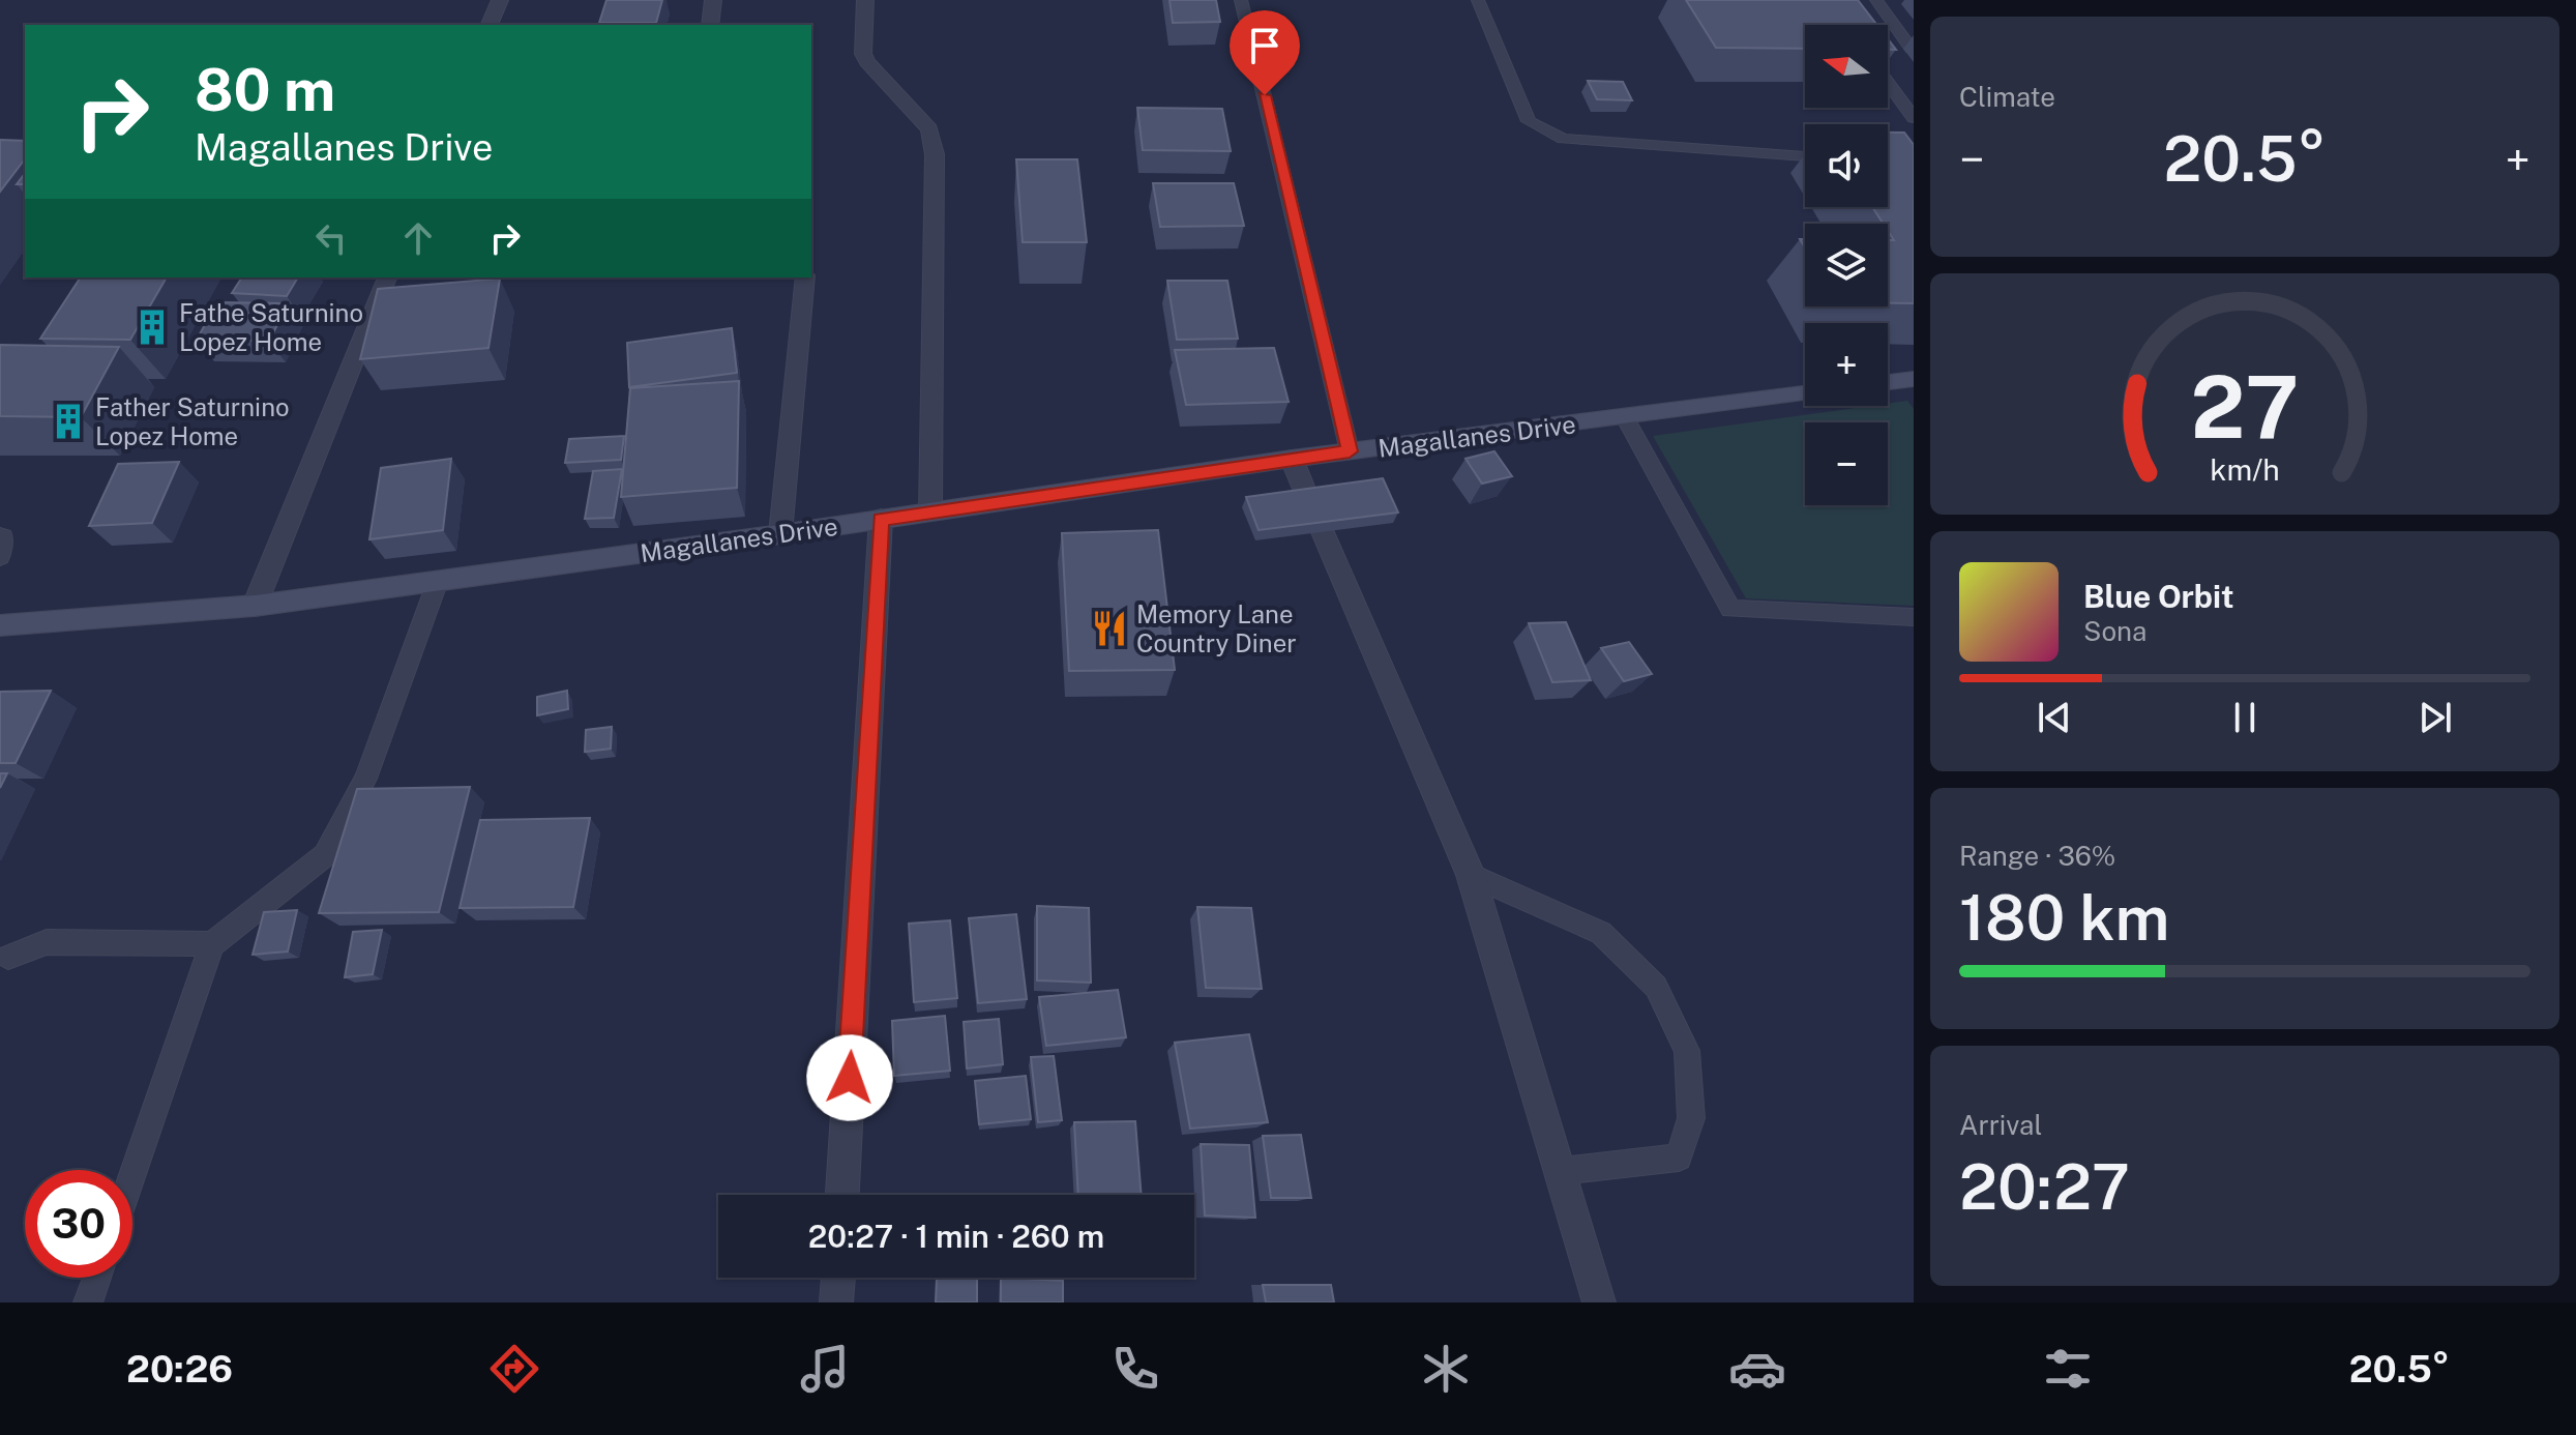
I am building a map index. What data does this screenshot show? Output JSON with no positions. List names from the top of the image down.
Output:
{
  "streets": {
    "street": ["Magallanes Drive"]
  },
  "places": {
    "building": ["Fathe Saturnino Lopez Home", "Father Saturnino Lopez Home"],
    "restaurant": ["Memory Lane Country Diner"]
  },
  "north": "left",
  "page": {
    "tile": [
      "Climate",
      ["Range · 36%", "180 km"],
      ["Arrival", "20:27"]
    ],
    "map_buttons": ["+", "−"],
    "turn": ["80 m", "Magallanes Drive"],
    "heat": ["−", "20.5°", "+"],
    "song": ["Blue Orbit", "Sona"],
    "limit": "30",
    "trip": "20:27 · 1 min · 260 m",
    "tabs": ["20:26", "20.5°"],
    "gauge": ["27", "km/h"]
  }
}
